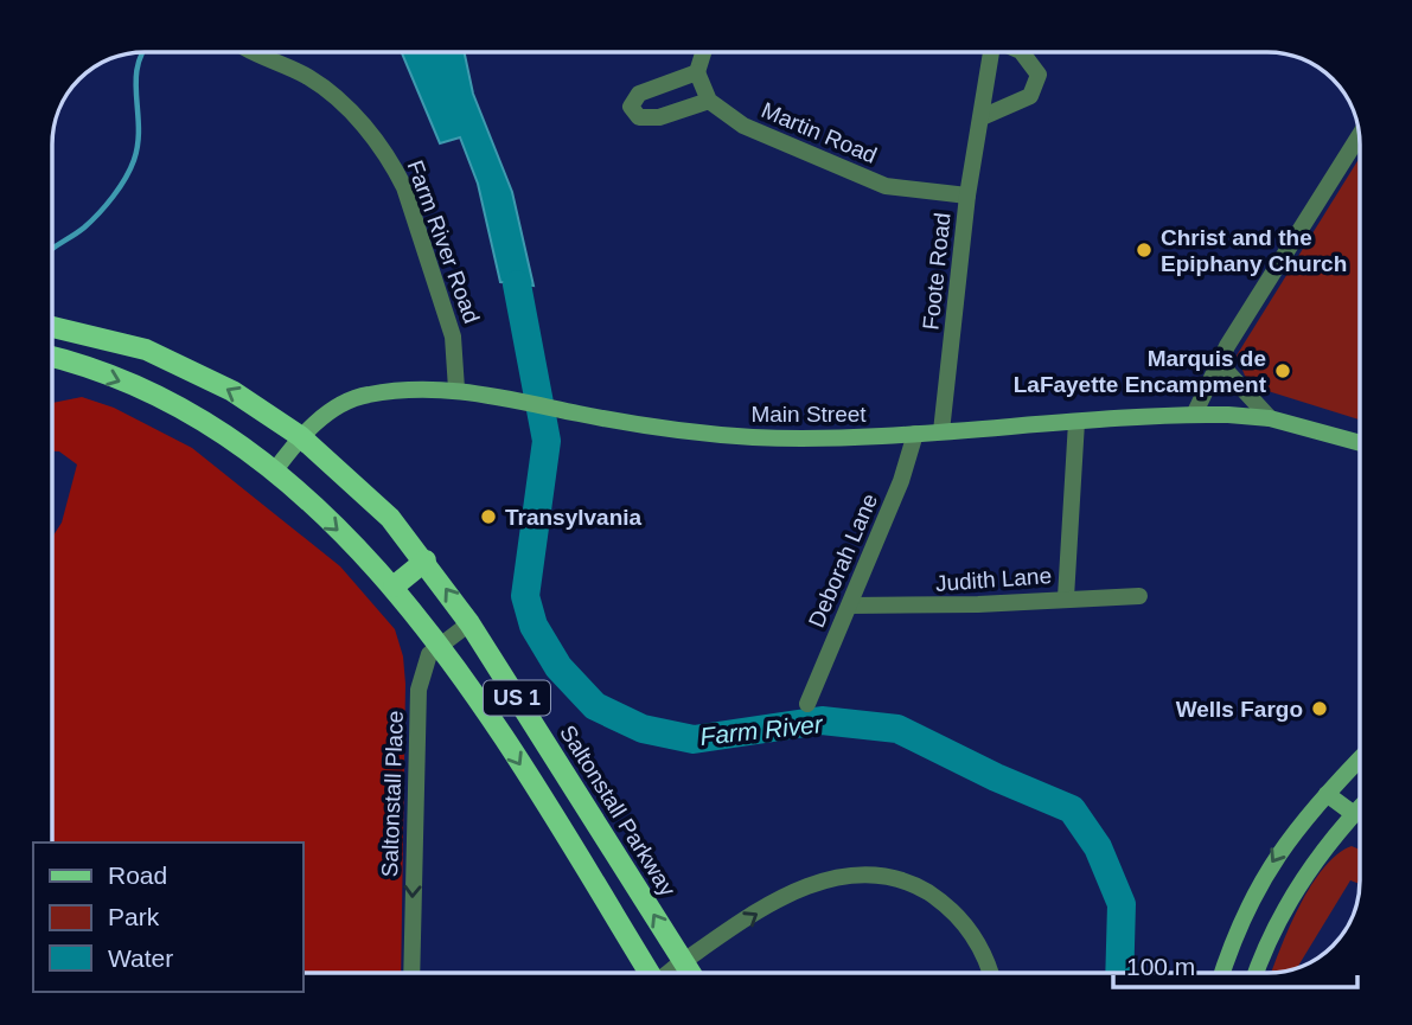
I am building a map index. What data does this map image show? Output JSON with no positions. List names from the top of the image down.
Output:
{
  "streets": {
    "main road": ["Main Street", "US 1", "Saltonstall Parkway"],
    "street": [
      "Martin Road",
      "Farm River Road",
      "Foote Road",
      "Deborah Lane",
      "Judith Lane",
      "Saltonstall Place"
    ]
  },
  "crossings": [
    ["Martin Road", "Foote Road"],
    ["Farm River Road", "Main Street"],
    ["Foote Road", "Main Street"],
    ["Main Street", "Deborah Lane"],
    ["Main Street", "US 1"],
    ["Main Street", "Saltonstall Parkway"],
    ["Deborah Lane", "Judith Lane"],
    ["US 1", "Saltonstall Place"],
    ["US 1", "Saltonstall Parkway"],
    ["Saltonstall Place", "Saltonstall Parkway"]
  ],
  "one_way": ["Saltonstall Place"],
  "water": ["Farm River"],
  "places": [
    "Christ and the Epiphany Church",
    "Marquis de LaFayette Encampment",
    "Transylvania",
    "Wells Fargo"
  ],
  "legend": ["Road", "Park", "Water"],
  "scale_bar": "100 m"
}
